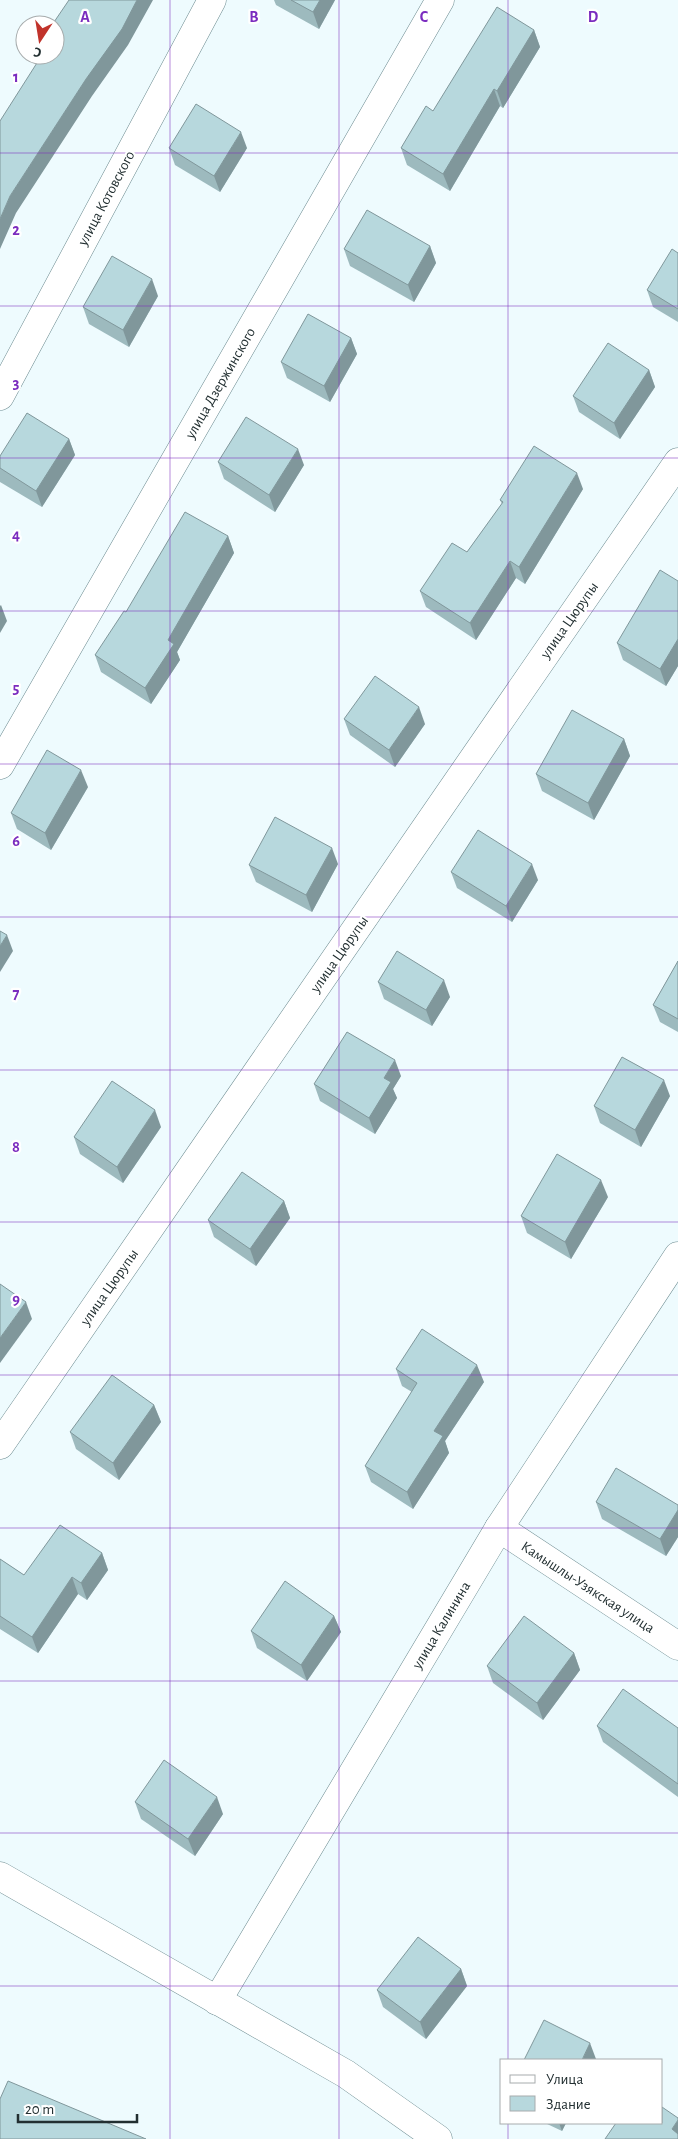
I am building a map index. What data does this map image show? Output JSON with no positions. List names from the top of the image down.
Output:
{
  "streets": {
    "street": [
      "улица Котовского",
      "улица Дзержинского",
      "улица Цюрупы",
      "Камышлы-Узякская улица",
      "улица Калинина"
    ]
  },
  "crossings": [
    ["Камышлы-Узякская улица", "улица Калинина"]
  ],
  "legend": ["Улица", "Здание"],
  "scale_bar": "20 m",
  "north": "bottom",
  "grid": {
    "columns": [
      "A",
      "B",
      "C",
      "D"
    ],
    "rows": [
      "1",
      "2",
      "3",
      "4",
      "5",
      "6",
      "7",
      "8",
      "9"
    ]
  }
}
